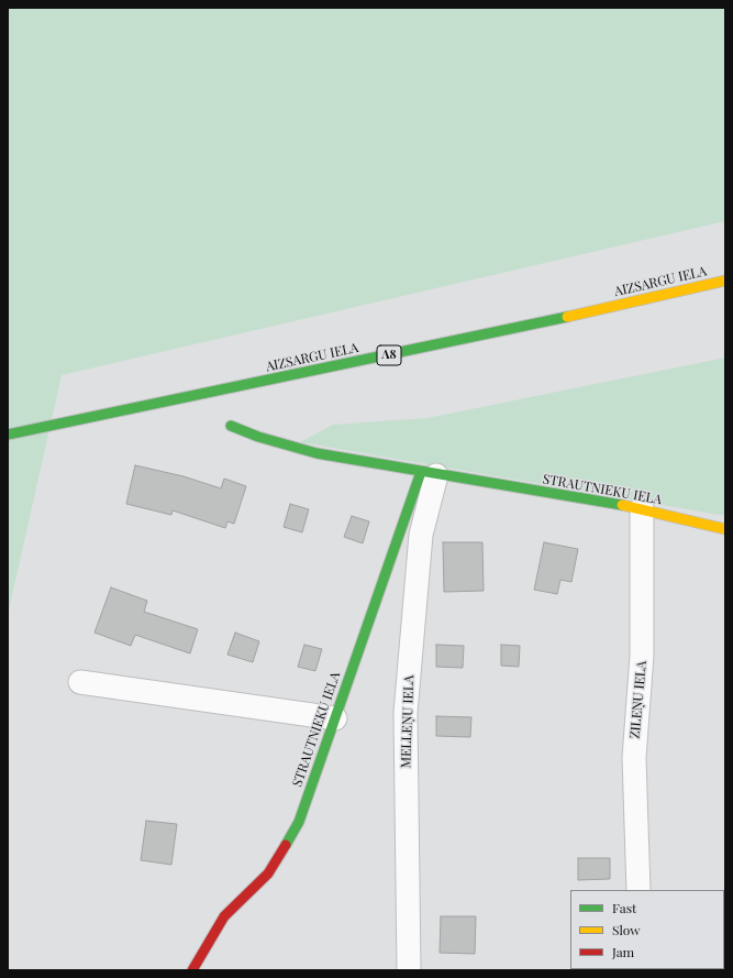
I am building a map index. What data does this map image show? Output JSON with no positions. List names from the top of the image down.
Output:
{
  "streets": {
    "main road": ["AIZSARGU IELA", "A8", "STRAUTNIEKU IELA"],
    "street": ["ZILEŅU IELA", "MELLEŅU IELA"]
  },
  "crossings": [
    ["STRAUTNIEKU IELA", "ZILEŅU IELA"],
    ["STRAUTNIEKU IELA", "MELLEŅU IELA"]
  ],
  "legend": ["Fast", "Slow", "Jam"]
}
